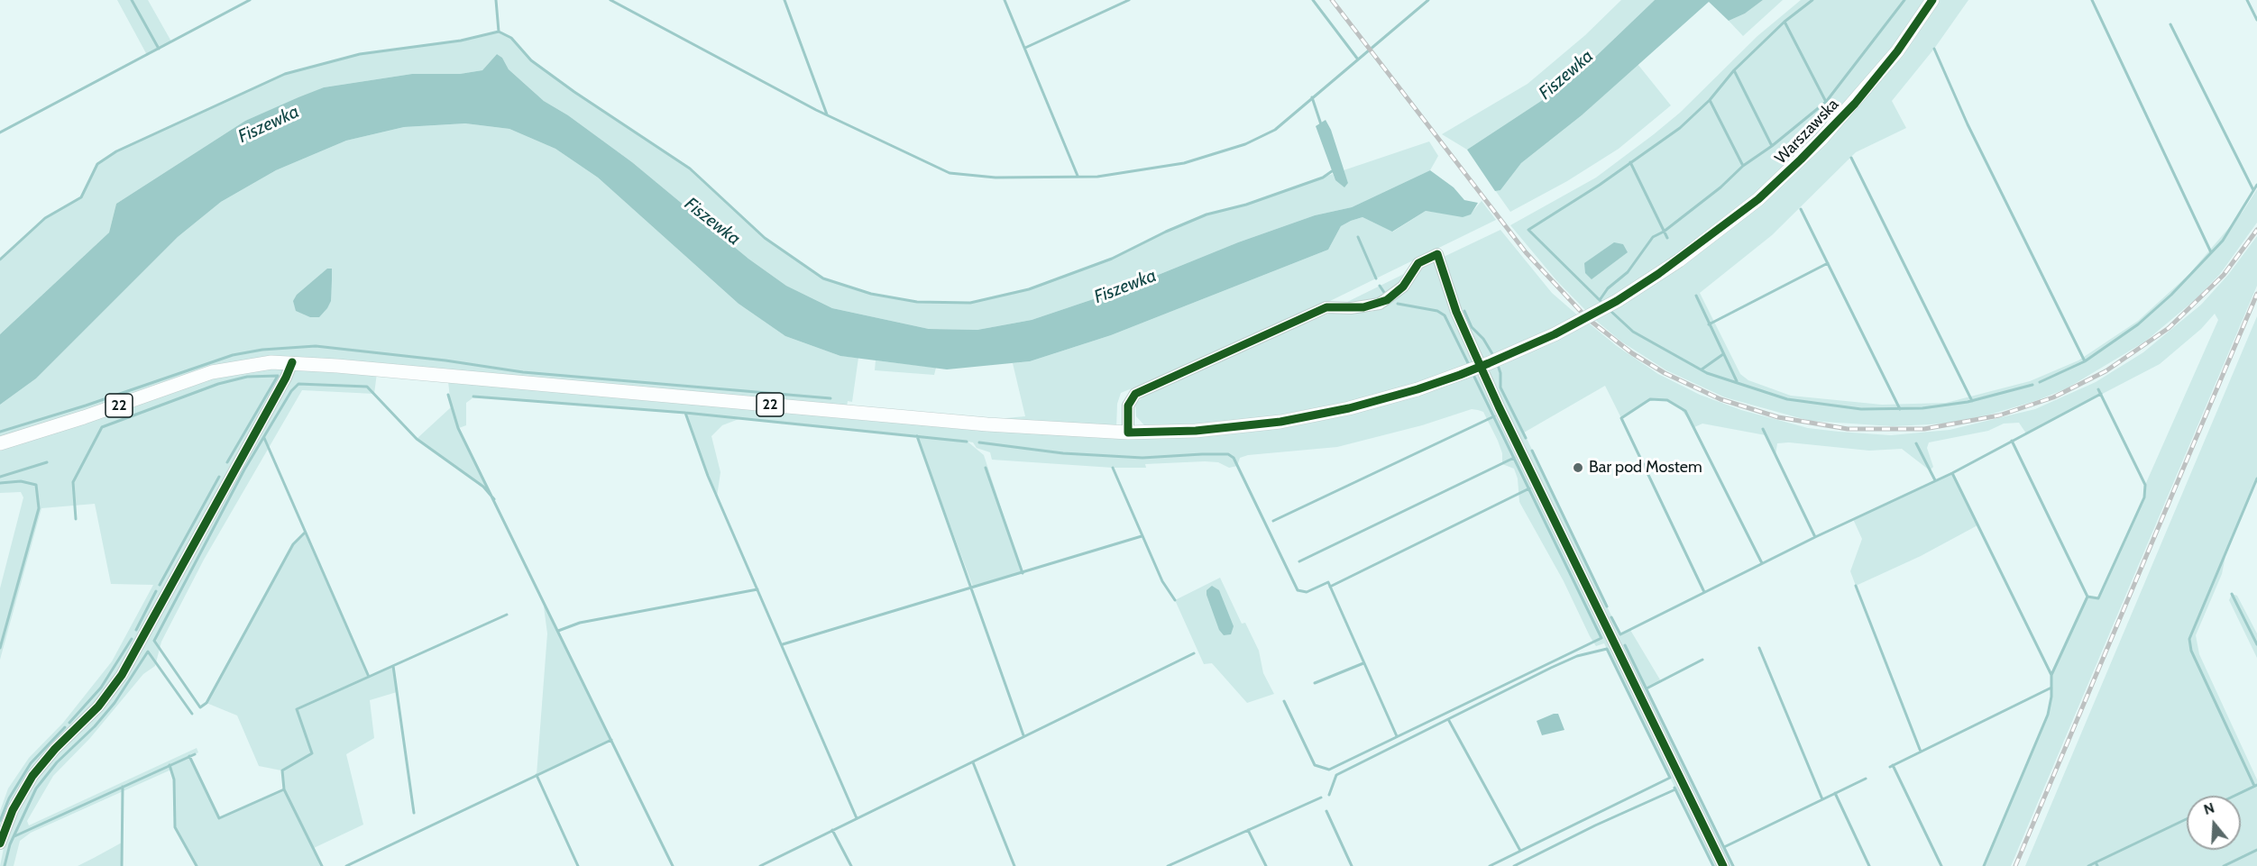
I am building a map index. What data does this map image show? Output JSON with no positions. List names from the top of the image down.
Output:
{
  "streets": {
    "main road": ["Warszawska", "22"]
  },
  "crossings": [
    ["Warszawska", "22"]
  ],
  "water": ["Fiszewka"],
  "places": ["Bar pod Mostem"],
  "north": "top"
}
